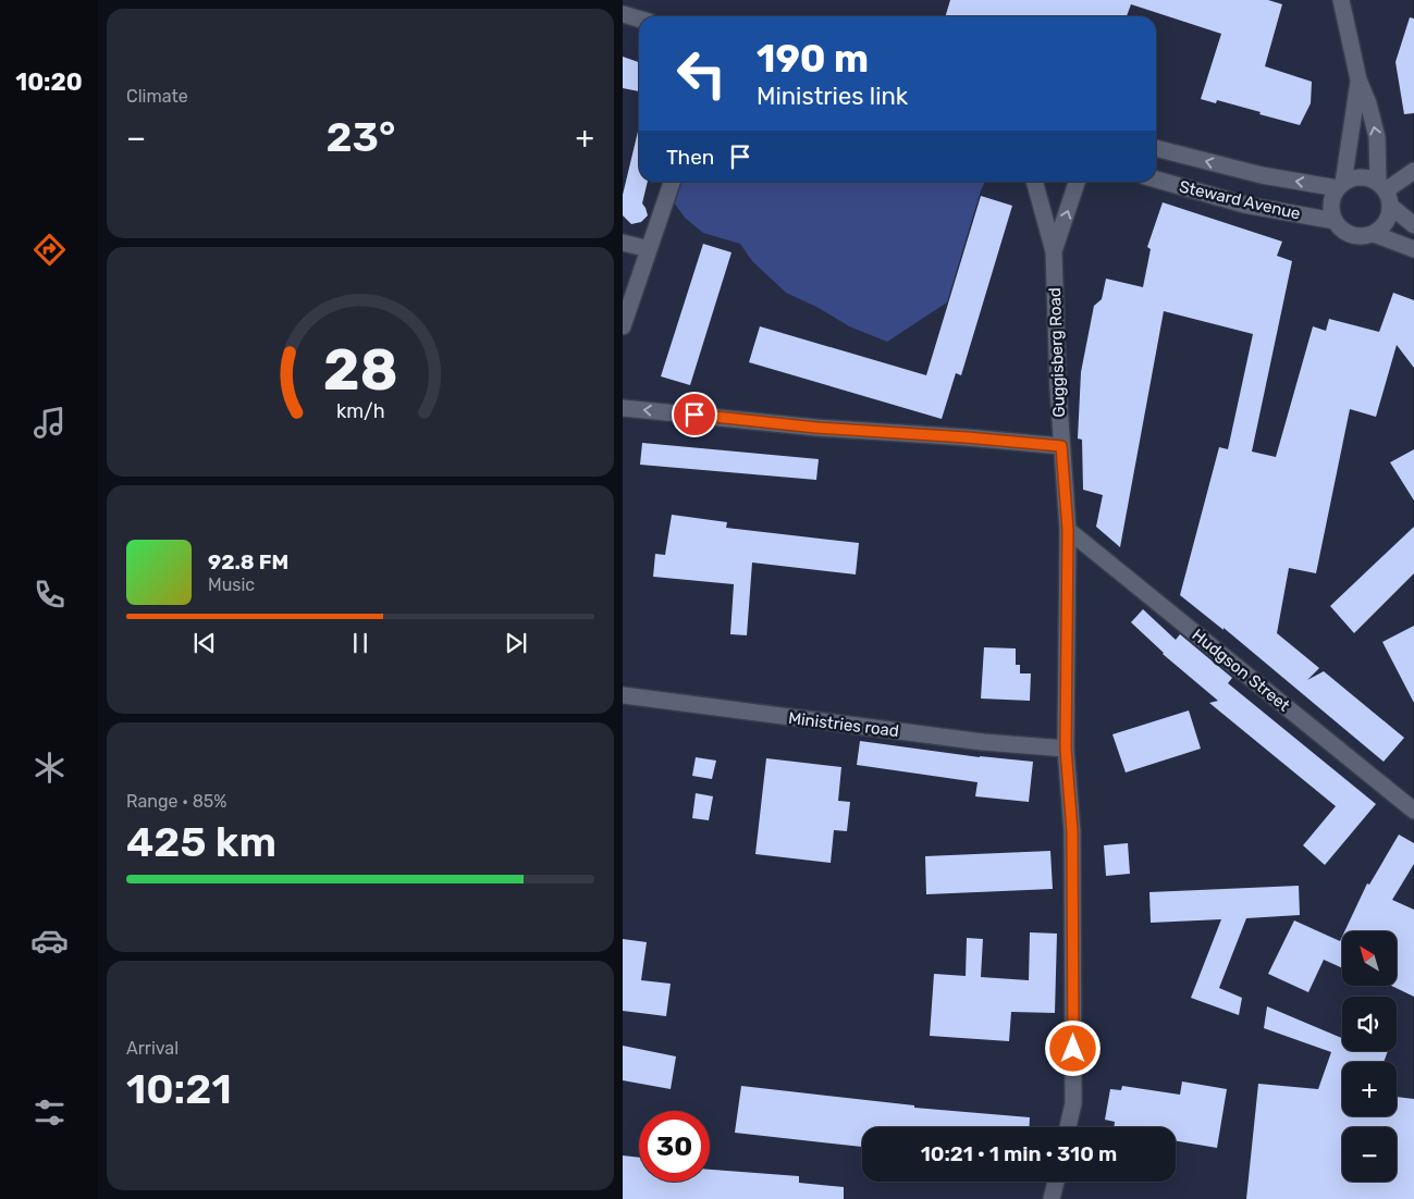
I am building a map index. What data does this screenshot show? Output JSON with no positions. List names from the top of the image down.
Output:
{
  "streets": {
    "street": [
      "Steward Avenue",
      "Guggisberg Road",
      "Hudgson Street",
      "Ministries road"
    ]
  },
  "crossings": [
    ["Guggisberg Road", "Hudgson Street"],
    ["Guggisberg Road", "Ministries road"]
  ],
  "north": "top left",
  "page": {
    "tabs": "10:20",
    "tile": [
      "Climate",
      ["Range · 85%", "425 km"],
      ["Arrival", "10:21"]
    ],
    "turn": ["190 m", "Ministries link"],
    "heat": ["−", "23°", "+"],
    "then": "Then",
    "song": ["92.8 FM", "Music"],
    "map_buttons": ["+", "−"],
    "limit": "30",
    "trip": "10:21 · 1 min · 310 m",
    "gauge": ["28", "km/h"]
  }
}
